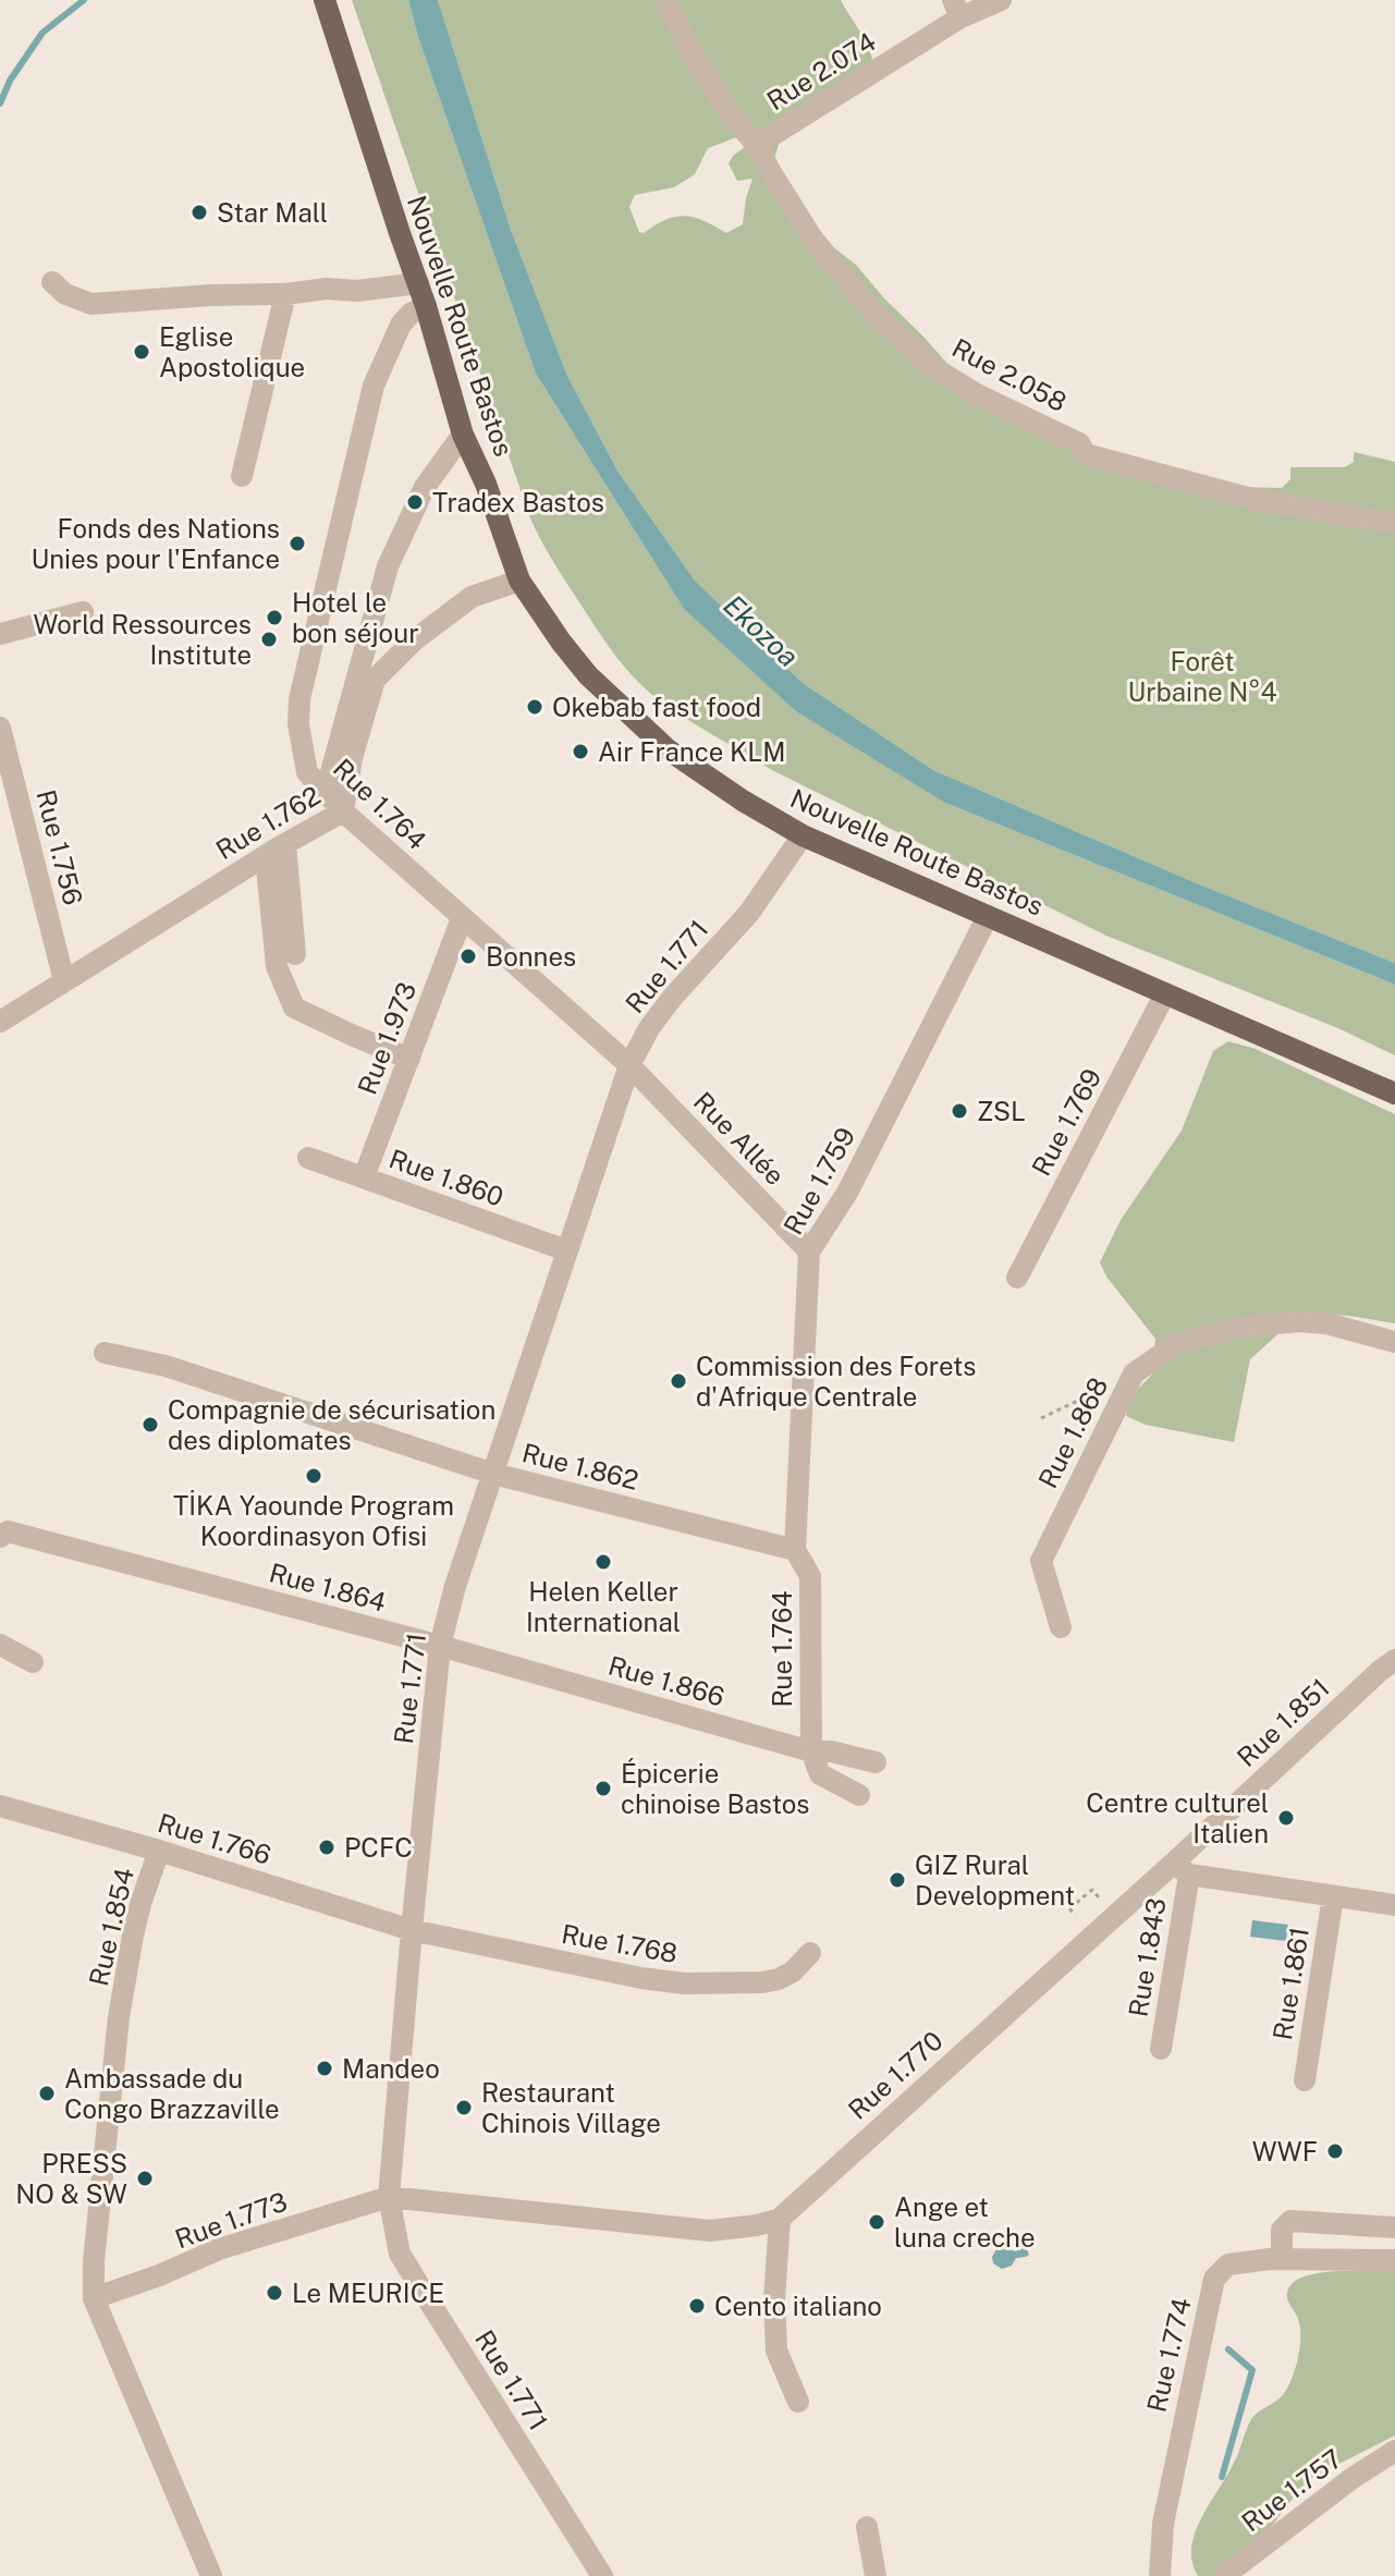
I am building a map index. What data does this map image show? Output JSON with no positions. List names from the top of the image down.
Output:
{
  "streets": {
    "main road": ["Nouvelle Route Bastos"],
    "street": [
      "Rue 2.074",
      "Rue 2.058",
      "Rue 1.764",
      "Rue 1.762",
      "Rue 1.756",
      "Rue 1.771",
      "Rue 1.973",
      "Rue 1.769",
      "Rue Allée",
      "Rue 1.860",
      "Rue 1.759",
      "Rue 1.868",
      "Rue 1.862",
      "Rue 1.864",
      "Rue 1.866",
      "Rue 1.851",
      "Rue 1.766",
      "Rue 1.854",
      "Rue 1.768",
      "Rue 1.843",
      "Rue 1.861",
      "Rue 1.770",
      "Rue 1.773",
      "Rue 1.774",
      "Rue 1.757"
    ]
  },
  "crossings": [
    ["Rue 2.074", "Rue 2.058"],
    ["Nouvelle Route Bastos", "Rue 1.764"],
    ["Nouvelle Route Bastos", "Rue 1.762"],
    ["Nouvelle Route Bastos", "Rue 1.771"],
    ["Nouvelle Route Bastos", "Rue 1.769"],
    ["Nouvelle Route Bastos", "Rue 1.759"],
    ["Rue 1.764", "Rue 1.762"],
    ["Rue 1.764", "Rue 1.771"],
    ["Rue 1.764", "Rue 1.973"],
    ["Rue 1.764", "Rue Allée"],
    ["Rue 1.764", "Rue 1.759"],
    ["Rue 1.764", "Rue 1.862"],
    ["Rue 1.764", "Rue 1.866"],
    ["Rue 1.762", "Rue 1.756"],
    ["Rue 1.771", "Rue Allée"],
    ["Rue 1.771", "Rue 1.860"],
    ["Rue 1.771", "Rue 1.862"],
    ["Rue 1.771", "Rue 1.864"],
    ["Rue 1.771", "Rue 1.866"],
    ["Rue 1.771", "Rue 1.766"],
    ["Rue 1.771", "Rue 1.768"],
    ["Rue 1.771", "Rue 1.773"],
    ["Rue 1.973", "Rue 1.860"],
    ["Rue Allée", "Rue 1.759"],
    ["Rue 1.759", "Rue 1.862"],
    ["Rue 1.864", "Rue 1.866"],
    ["Rue 1.851", "Rue 1.843"],
    ["Rue 1.851", "Rue 1.770"],
    ["Rue 1.766", "Rue 1.854"],
    ["Rue 1.766", "Rue 1.768"],
    ["Rue 1.854", "Rue 1.773"],
    ["Rue 1.843", "Rue 1.770"]
  ],
  "water": ["Ekozoa"],
  "parks": ["Forêt Urbaine N°4"],
  "places": [
    "Star Mall",
    "Eglise Apostolique",
    "Tradex Bastos",
    "Fonds des Nations Unies pour l'Enfance",
    "Hotel le bon séjour",
    "World Ressources Institute",
    "Okebab fast food",
    "Air France KLM",
    "Bonnes",
    "ZSL",
    "Commission des Forets d'Afrique Centrale",
    "Compagnie de sécurisation des diplomates",
    "TİKA Yaounde Program Koordinasyon Ofisi",
    "Helen Keller International",
    "Épicerie chinoise Bastos",
    "Centre culturel Italien",
    "PCFC",
    "GIZ Rural Development",
    "Mandeo",
    "Ambassade du Congo Brazzaville",
    "Restaurant Chinois Village",
    "WWF",
    "PRESS NO & SW",
    "Ange et luna creche",
    "Le MEURICE",
    "Cento italiano"
  ]
}
